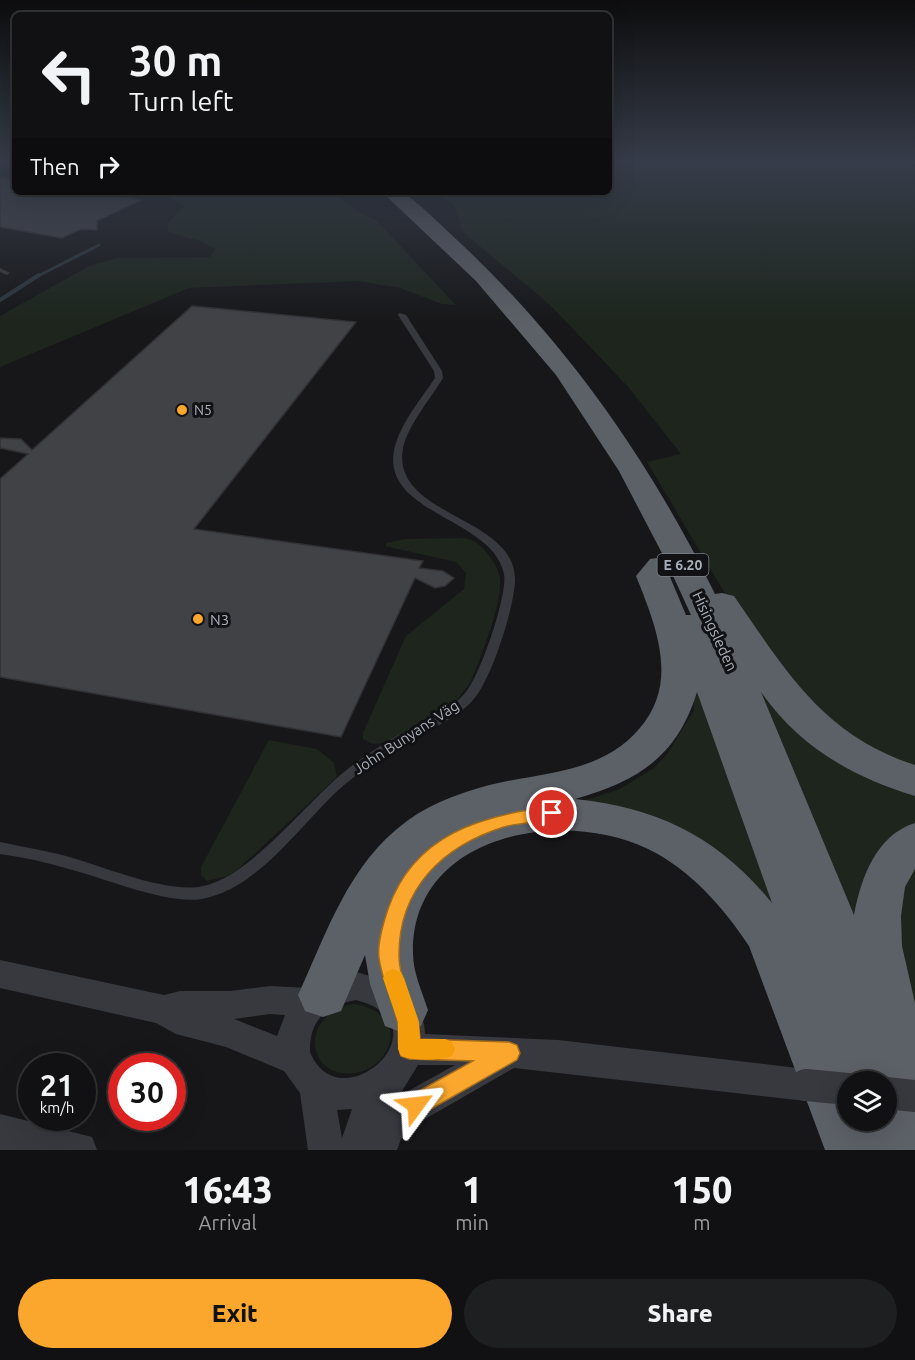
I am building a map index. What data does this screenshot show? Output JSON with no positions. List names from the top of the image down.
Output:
{
  "streets": {
    "highway": ["E 6.20", "Hisingsleden"],
    "lane": ["John Bunyans Väg"]
  },
  "places": ["N5", "N3"],
  "page": {
    "turn": ["30 m", "Turn left"],
    "then": "Then",
    "speed": "21 km/h",
    "limit": "30",
    "eta": [
      "16:43",
      "Arrival",
      "1",
      "min",
      "150",
      "m"
    ],
    "buttons": ["Exit", "Share"]
  }
}
